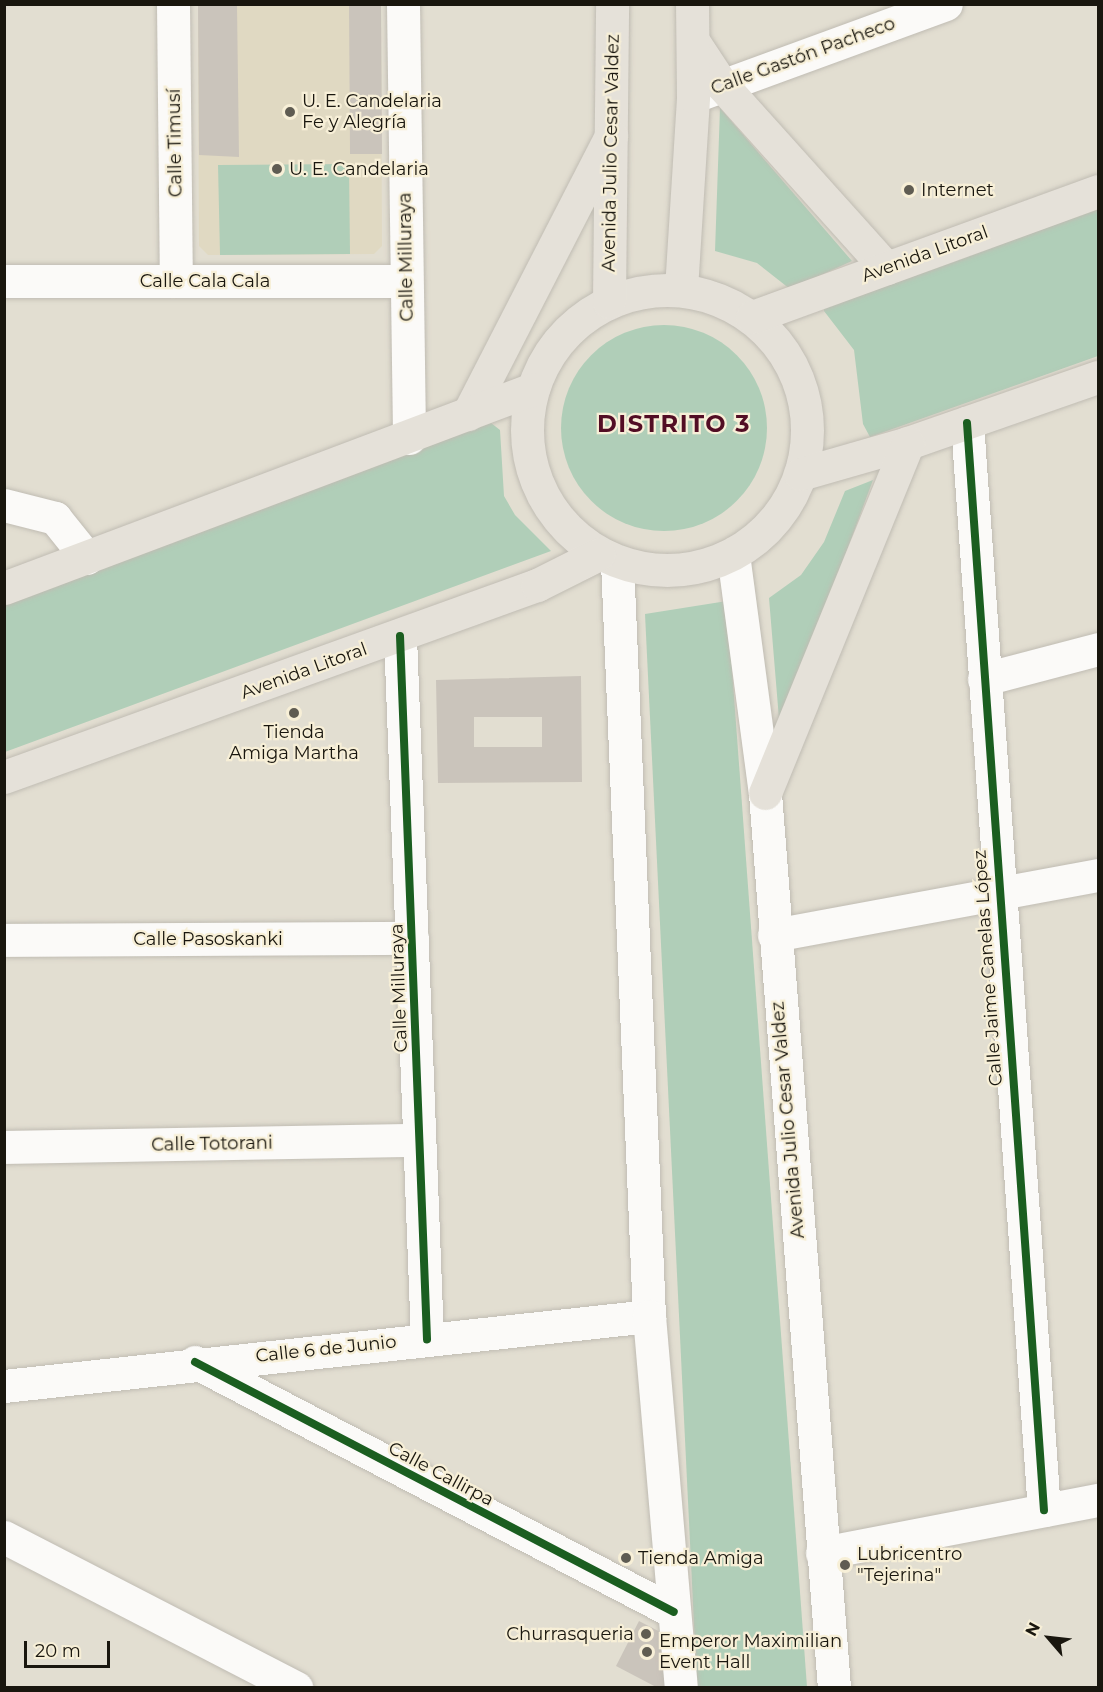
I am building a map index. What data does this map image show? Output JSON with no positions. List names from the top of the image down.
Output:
{
  "streets": {
    "main road": ["Avenida Julio Cesar Valdez", "Avenida Litoral"],
    "street": [
      "Calle Gastón Pacheco",
      "Calle Timusí",
      "Calle Milluraya",
      "Calle Cala Cala",
      "Calle Pasoskanki",
      "Calle Jaime Canelas López",
      "Calle Totorani",
      "Calle 6 de Junio",
      "Calle Callirpa"
    ]
  },
  "crossings": [
    ["Calle Timusí", "Calle Cala Cala"],
    ["Avenida Litoral", "Calle Milluraya"],
    ["Calle Milluraya", "Calle Cala Cala"],
    ["Calle Milluraya", "Calle Pasoskanki"],
    ["Calle Milluraya", "Calle Totorani"],
    ["Calle Milluraya", "Calle 6 de Junio"],
    ["Calle 6 de Junio", "Calle Callirpa"]
  ],
  "districts": ["DISTRITO 3"],
  "places": [
    "U. E. Candelaria Fe y Alegría",
    "U. E. Candelaria",
    "Internet",
    "Tienda Amiga Martha",
    "Tienda Amiga",
    "Lubricentro \"Tejerina\"",
    "Churrasqueria",
    "Emperor Maximilian Event Hall"
  ],
  "scale_bar": "20 m",
  "north": "top left"
}
